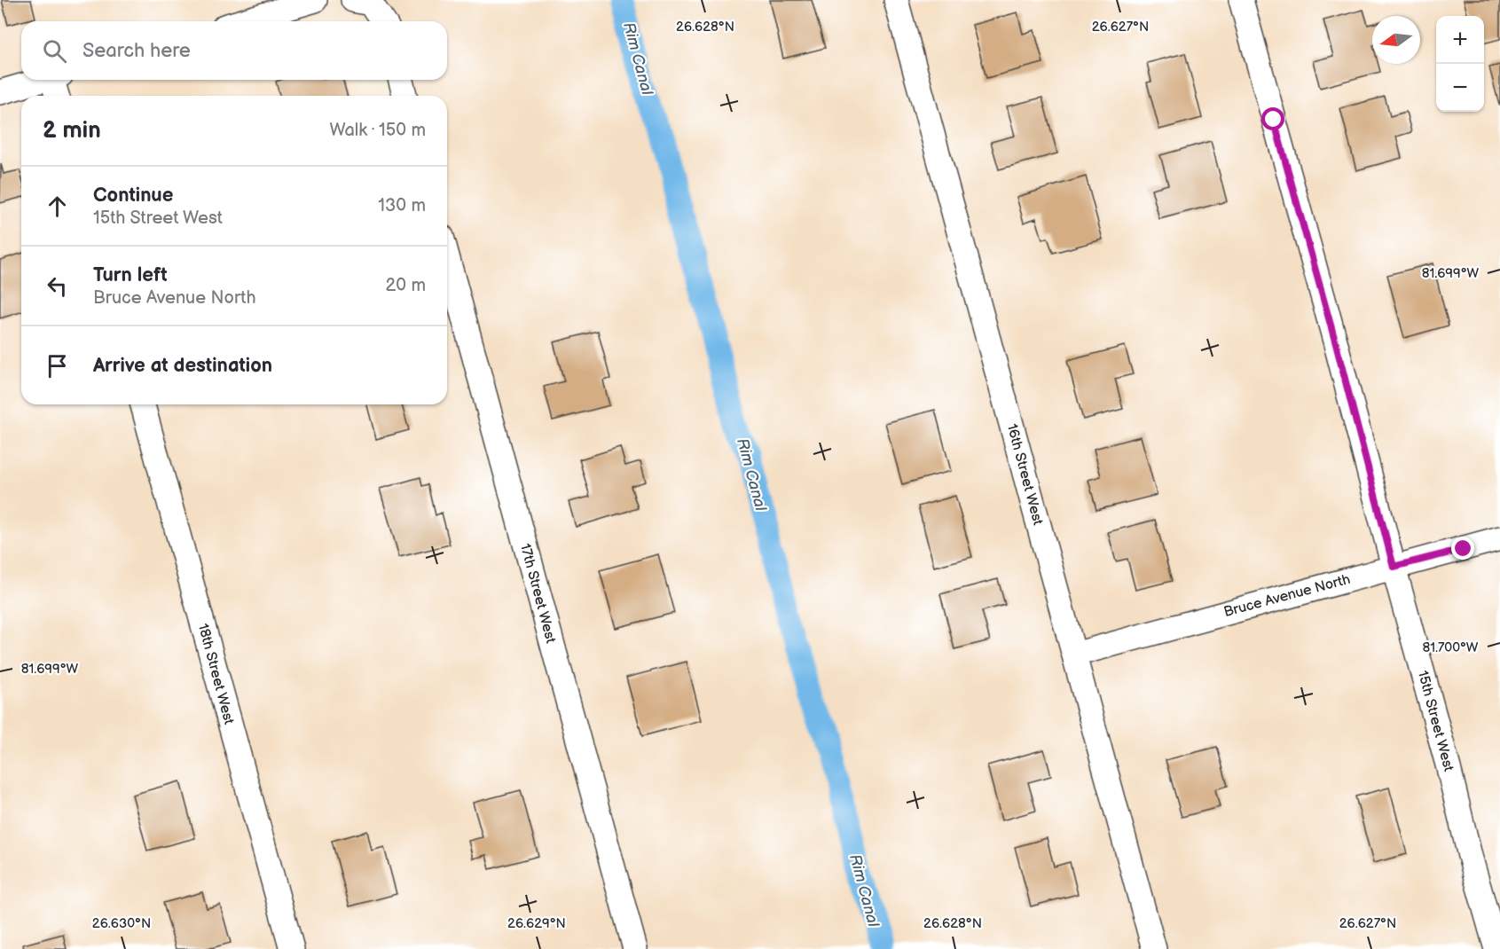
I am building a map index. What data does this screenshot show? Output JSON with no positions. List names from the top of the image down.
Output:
{
  "streets": {
    "street": [
      "16th Street West",
      "17th Street West",
      "Bruce Avenue North",
      "18th Street West",
      "15th Street West"
    ]
  },
  "crossings": [
    ["16th Street West", "Bruce Avenue North"],
    ["Bruce Avenue North", "15th Street West"]
  ],
  "water": ["Rim Canal"],
  "north": "left",
  "page": {
    "map_buttons": ["+", "−"],
    "search": "Search here",
    "heading": ["2 min", "Walk · 150 m"],
    "list": [
      ["Continue", "15th Street West", "130 m"],
      ["Turn left", "Bruce Avenue North", "20 m"],
      "Arrive at destination"
    ]
  },
  "coordinates": [
    "26.628°N",
    "26.627°N",
    "81.699°W",
    "81.700°W",
    "26.630°N",
    "26.629°N"
  ]
}
